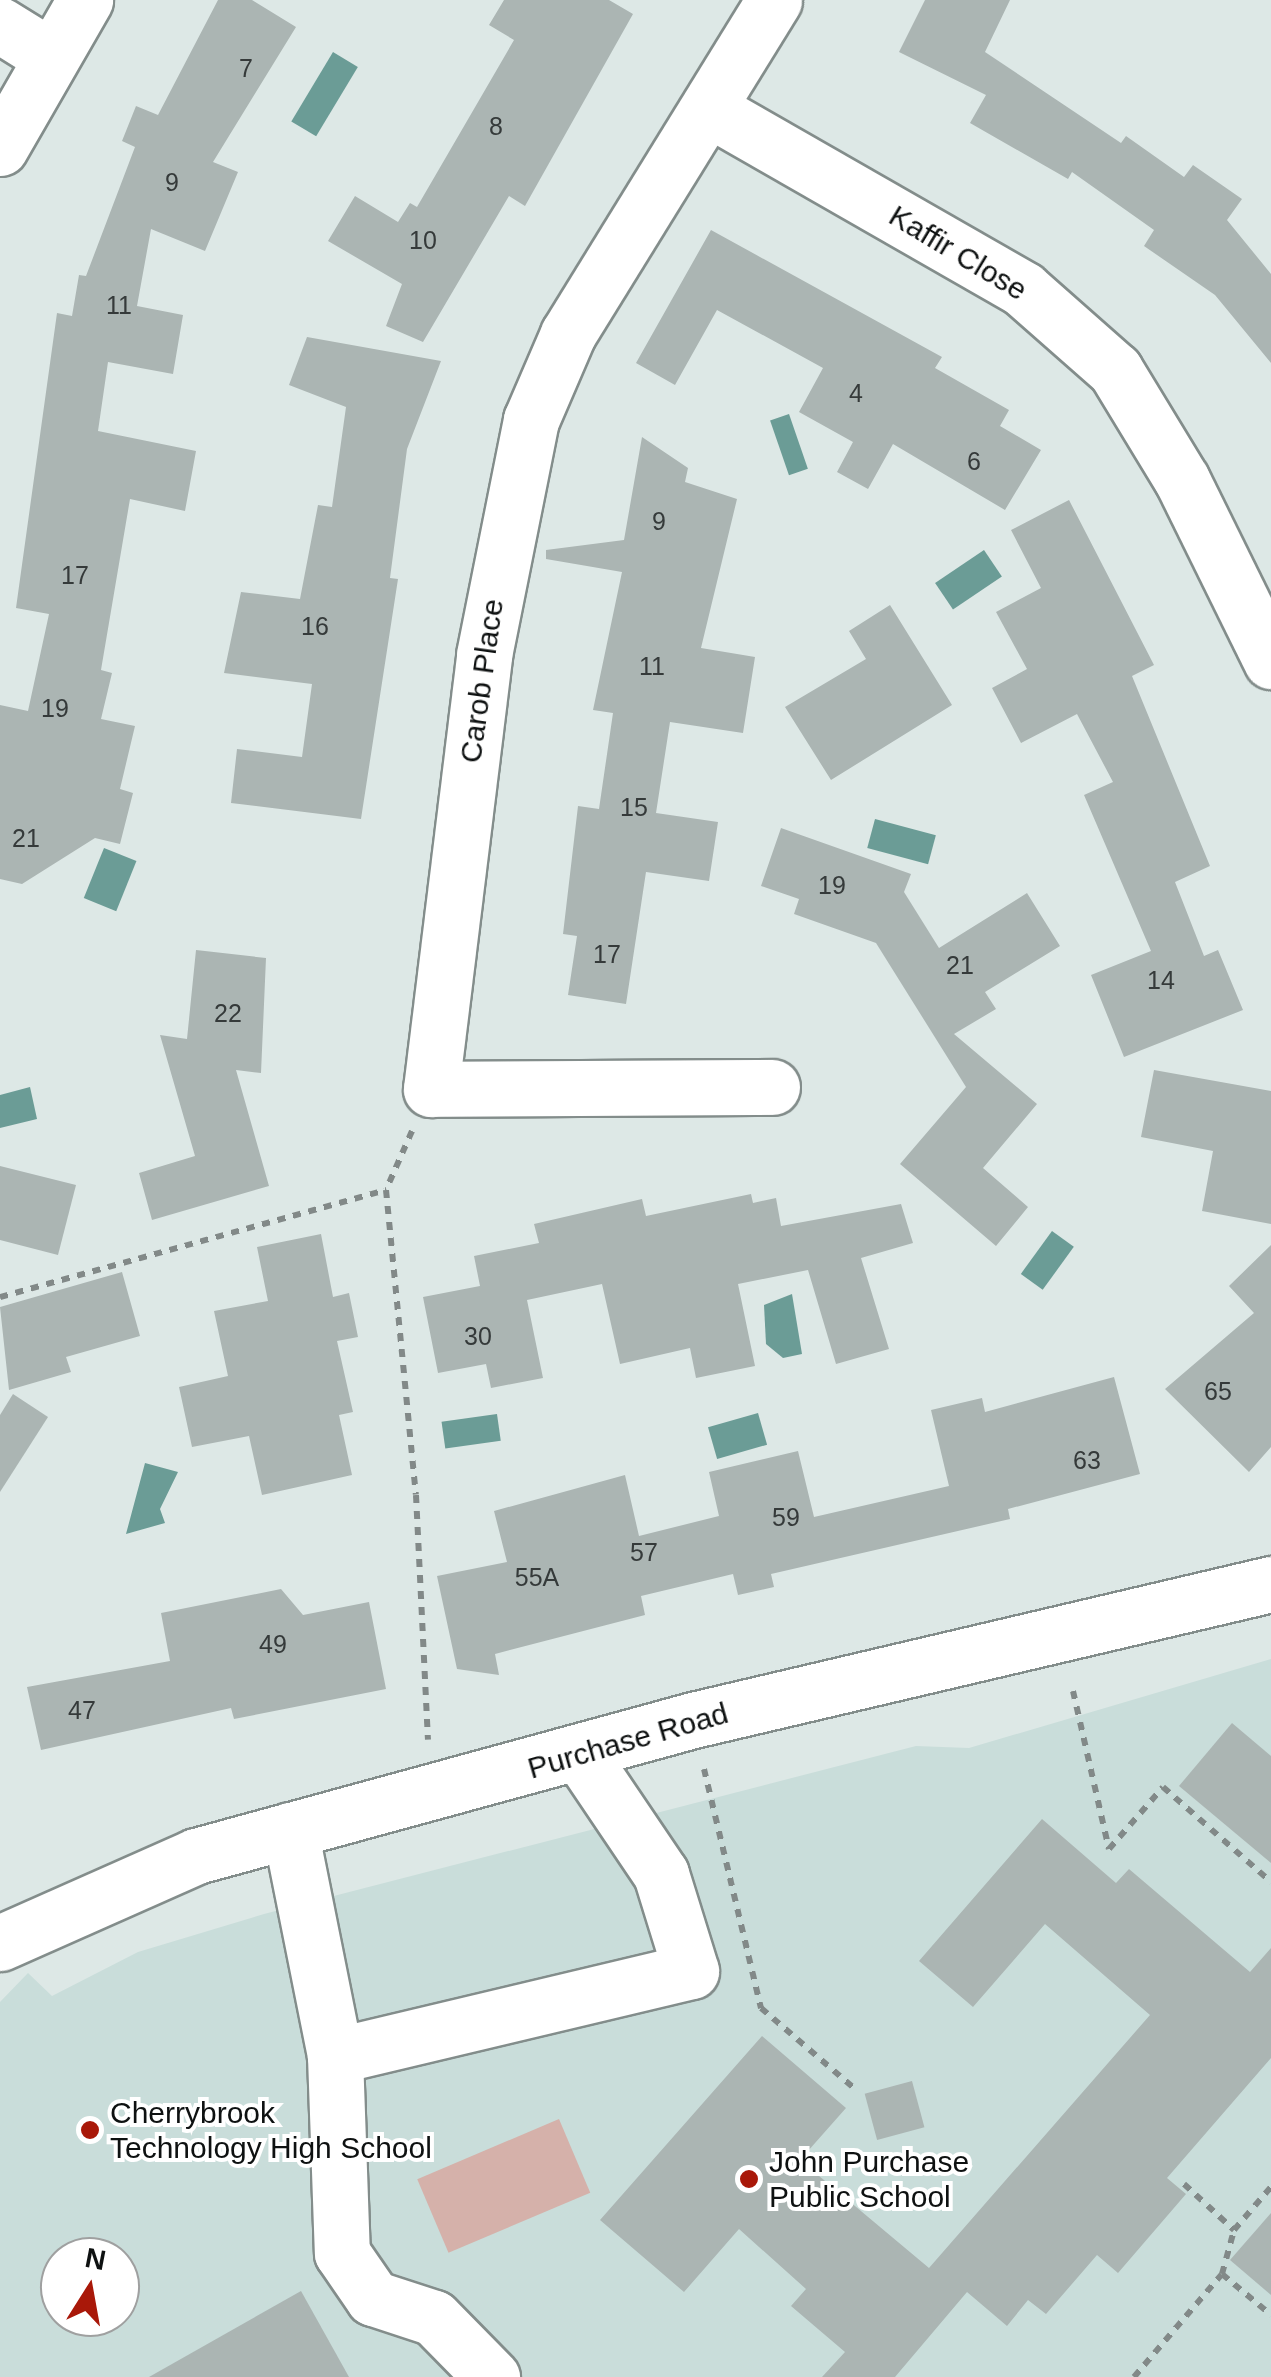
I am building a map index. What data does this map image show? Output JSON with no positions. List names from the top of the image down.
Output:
{
  "streets": {
    "street": ["Kaffir Close", "Carob Place", "Purchase Road"]
  },
  "crossings": [
    ["Kaffir Close", "Carob Place"]
  ],
  "places": ["Cherrybrook Technology High School", "John Purchase Public School"],
  "house_numbers": [
    "7",
    "8",
    "9",
    "10",
    "11",
    "4",
    "6",
    "9",
    "17",
    "16",
    "11",
    "19",
    "15",
    "21",
    "19",
    "17",
    "21",
    "14",
    "22",
    "30",
    "65",
    "63",
    "59",
    "57",
    "55A",
    "49",
    "47"
  ],
  "north": "top"
}
